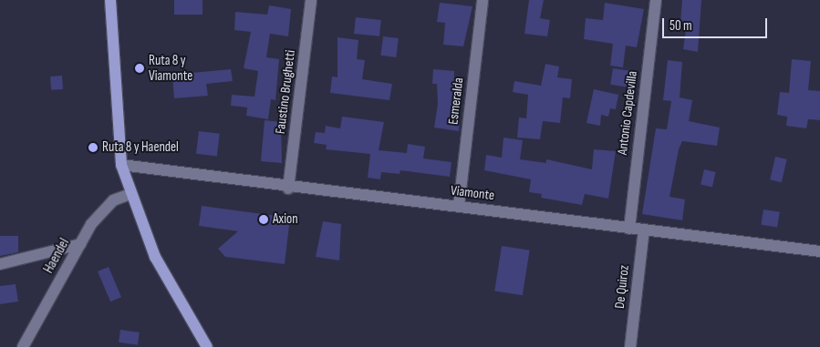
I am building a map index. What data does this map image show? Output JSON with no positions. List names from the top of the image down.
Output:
{
  "streets": {
    "street": [
      "Faustino Brughetti",
      "Esmeralda",
      "Antonio Capdevilla",
      "Viamonte",
      "Haendel",
      "De Quiroz"
    ]
  },
  "crossings": [
    ["Faustino Brughetti", "Viamonte"],
    ["Esmeralda", "Viamonte"],
    ["Antonio Capdevilla", "Viamonte"],
    ["Viamonte", "De Quiroz"]
  ],
  "places": ["Ruta 8 y Viamonte", "Ruta 8 y Haendel", "Axion"],
  "scale_bar": "50 m"
}
